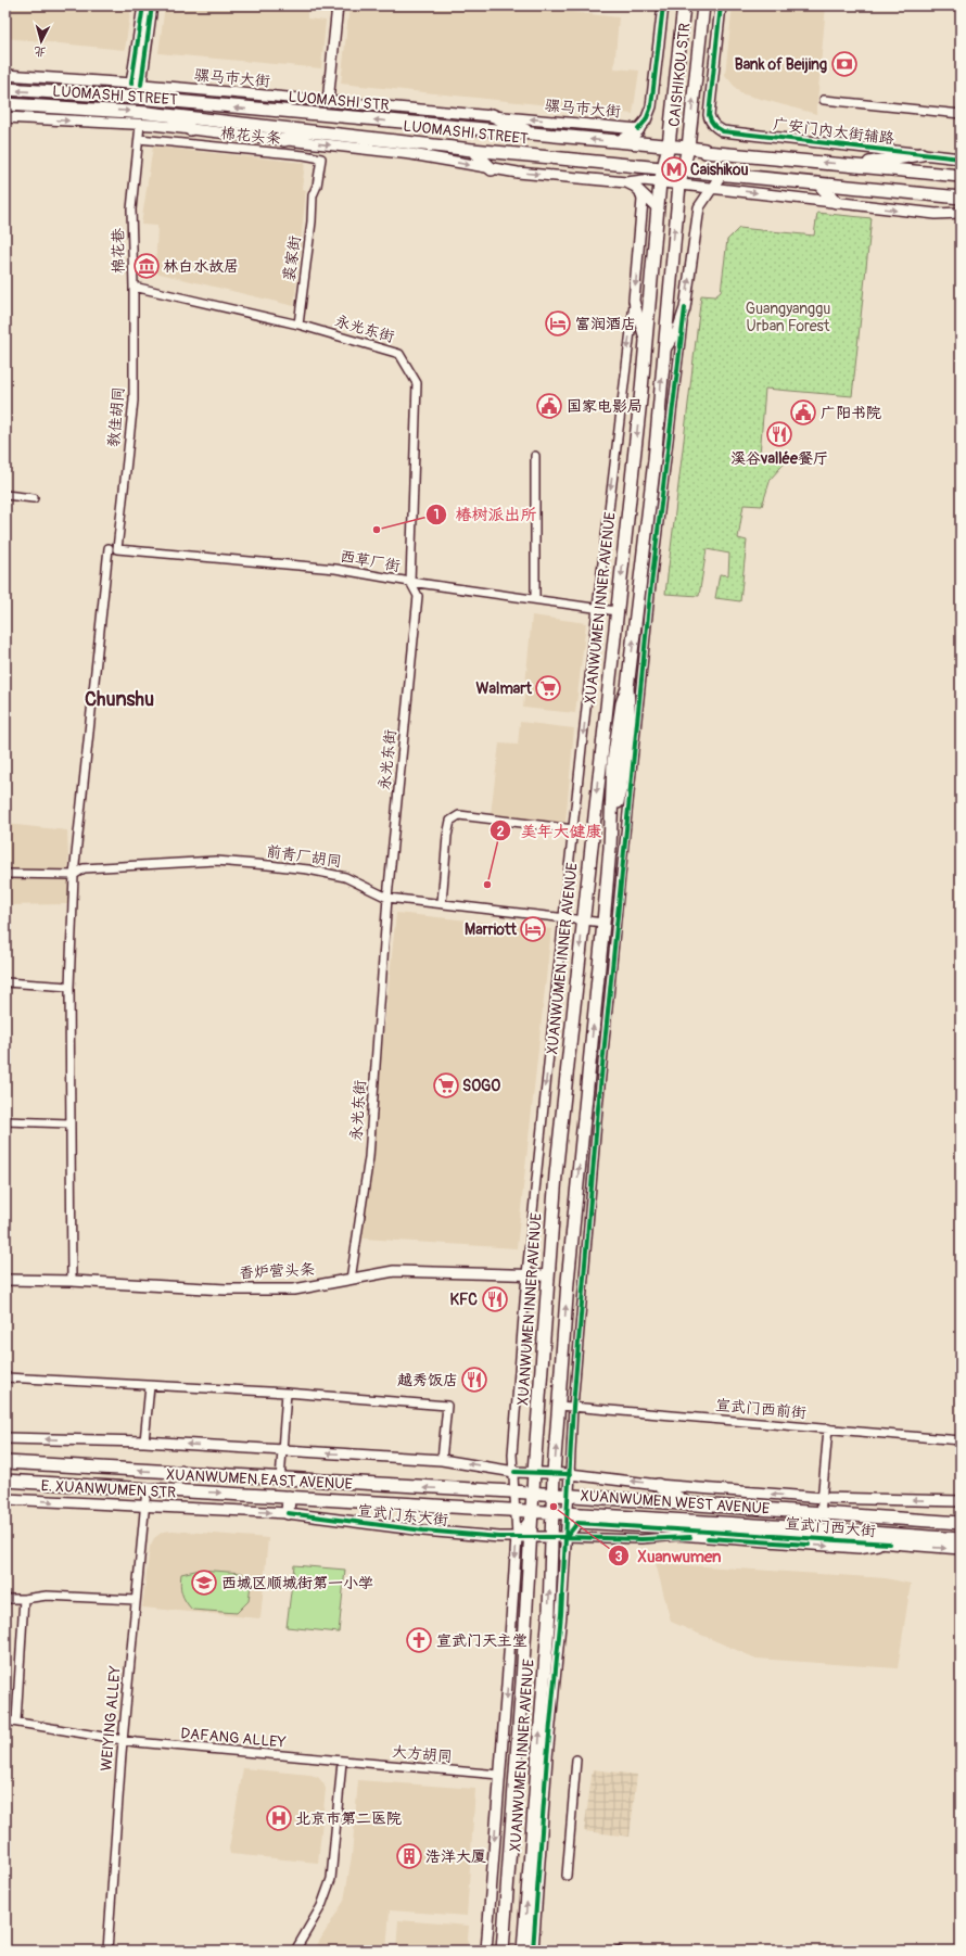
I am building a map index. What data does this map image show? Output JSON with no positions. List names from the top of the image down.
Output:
{
  "streets": {
    "main road": [
      "CAISHIKOU STR",
      "LUOMASHI STREET",
      "LUOMASHI STR",
      "XUANWUMEN INNER AVENUE",
      "XUANWUMEN EAST AVENUE",
      "XUANWUMEN WEST AVENUE",
      "宣武门东大街"
    ],
    "street": [
      "骡马市大街",
      "广安门内大街辅路",
      "棉花头条",
      "棉花巷",
      "裘家街",
      "永光东街",
      "教佳胡同",
      "西草厂街",
      "前青厂胡同",
      "香炉营头条",
      "宣武门西前街",
      "E. XUANWUMEN STR",
      "宣武门西大街",
      "WEIYING ALLEY",
      "DAFANG ALLEY",
      "大方胡同"
    ]
  },
  "crossings": [
    ["CAISHIKOU STR", "LUOMASHI STREET"],
    ["CAISHIKOU STR", "LUOMASHI STR"],
    ["CAISHIKOU STR", "XUANWUMEN INNER AVENUE"],
    ["LUOMASHI STREET", "XUANWUMEN INNER AVENUE"],
    ["LUOMASHI STR", "XUANWUMEN INNER AVENUE"],
    ["棉花头条", "棉花巷"],
    ["棉花头条", "裘家街"],
    ["棉花巷", "裘家街"],
    ["棉花巷", "永光东街"],
    ["棉花巷", "教佳胡同"],
    ["裘家街", "永光东街"],
    ["永光东街", "西草厂街"],
    ["永光东街", "前青厂胡同"],
    ["永光东街", "香炉营头条"],
    ["教佳胡同", "西草厂街"],
    ["西草厂街", "XUANWUMEN INNER AVENUE"],
    ["XUANWUMEN INNER AVENUE", "前青厂胡同"],
    ["XUANWUMEN INNER AVENUE", "香炉营头条"],
    ["XUANWUMEN INNER AVENUE", "宣武门西前街"],
    ["XUANWUMEN INNER AVENUE", "XUANWUMEN EAST AVENUE"],
    ["XUANWUMEN INNER AVENUE", "XUANWUMEN WEST AVENUE"],
    ["XUANWUMEN INNER AVENUE", "宣武门东大街"],
    ["XUANWUMEN EAST AVENUE", "XUANWUMEN WEST AVENUE"],
    ["XUANWUMEN EAST AVENUE", "宣武门东大街"],
    ["XUANWUMEN EAST AVENUE", "WEIYING ALLEY"],
    ["E. XUANWUMEN STR", "宣武门东大街"],
    ["E. XUANWUMEN STR", "WEIYING ALLEY"],
    ["XUANWUMEN WEST AVENUE", "宣武门东大街"],
    ["XUANWUMEN WEST AVENUE", "宣武门西大街"],
    ["宣武门东大街", "宣武门西大街"],
    ["WEIYING ALLEY", "DAFANG ALLEY"],
    ["DAFANG ALLEY", "大方胡同"]
  ],
  "one_way": ["CAISHIKOU STR", "LUOMASHI STR", "宣武门东大街"],
  "districts": ["Chunshu"],
  "parks": ["Guangyanggu Urban Forest"],
  "places": {
    "bank": ["Bank of Beijing"],
    "metro station": ["Caishikou"],
    "museum": ["林白水故居"],
    "hotel": ["富润酒店", "Marriott"],
    "public building": ["国家电影局", "广阳书院"],
    "restaurant": ["溪谷vallée餐厅", "KFC", "越秀饭店"],
    "other": ["椿树派出所", "美年大健康", "Xuanwumen"],
    "supermarket": ["Walmart", "SOGO"],
    "school or university": ["西城区顺城街第一小学"],
    "church": ["宣武门天主堂"],
    "hospital": ["北京市第二医院"],
    "building": ["浩洋大厦"]
  },
  "north": "bottom"
}
